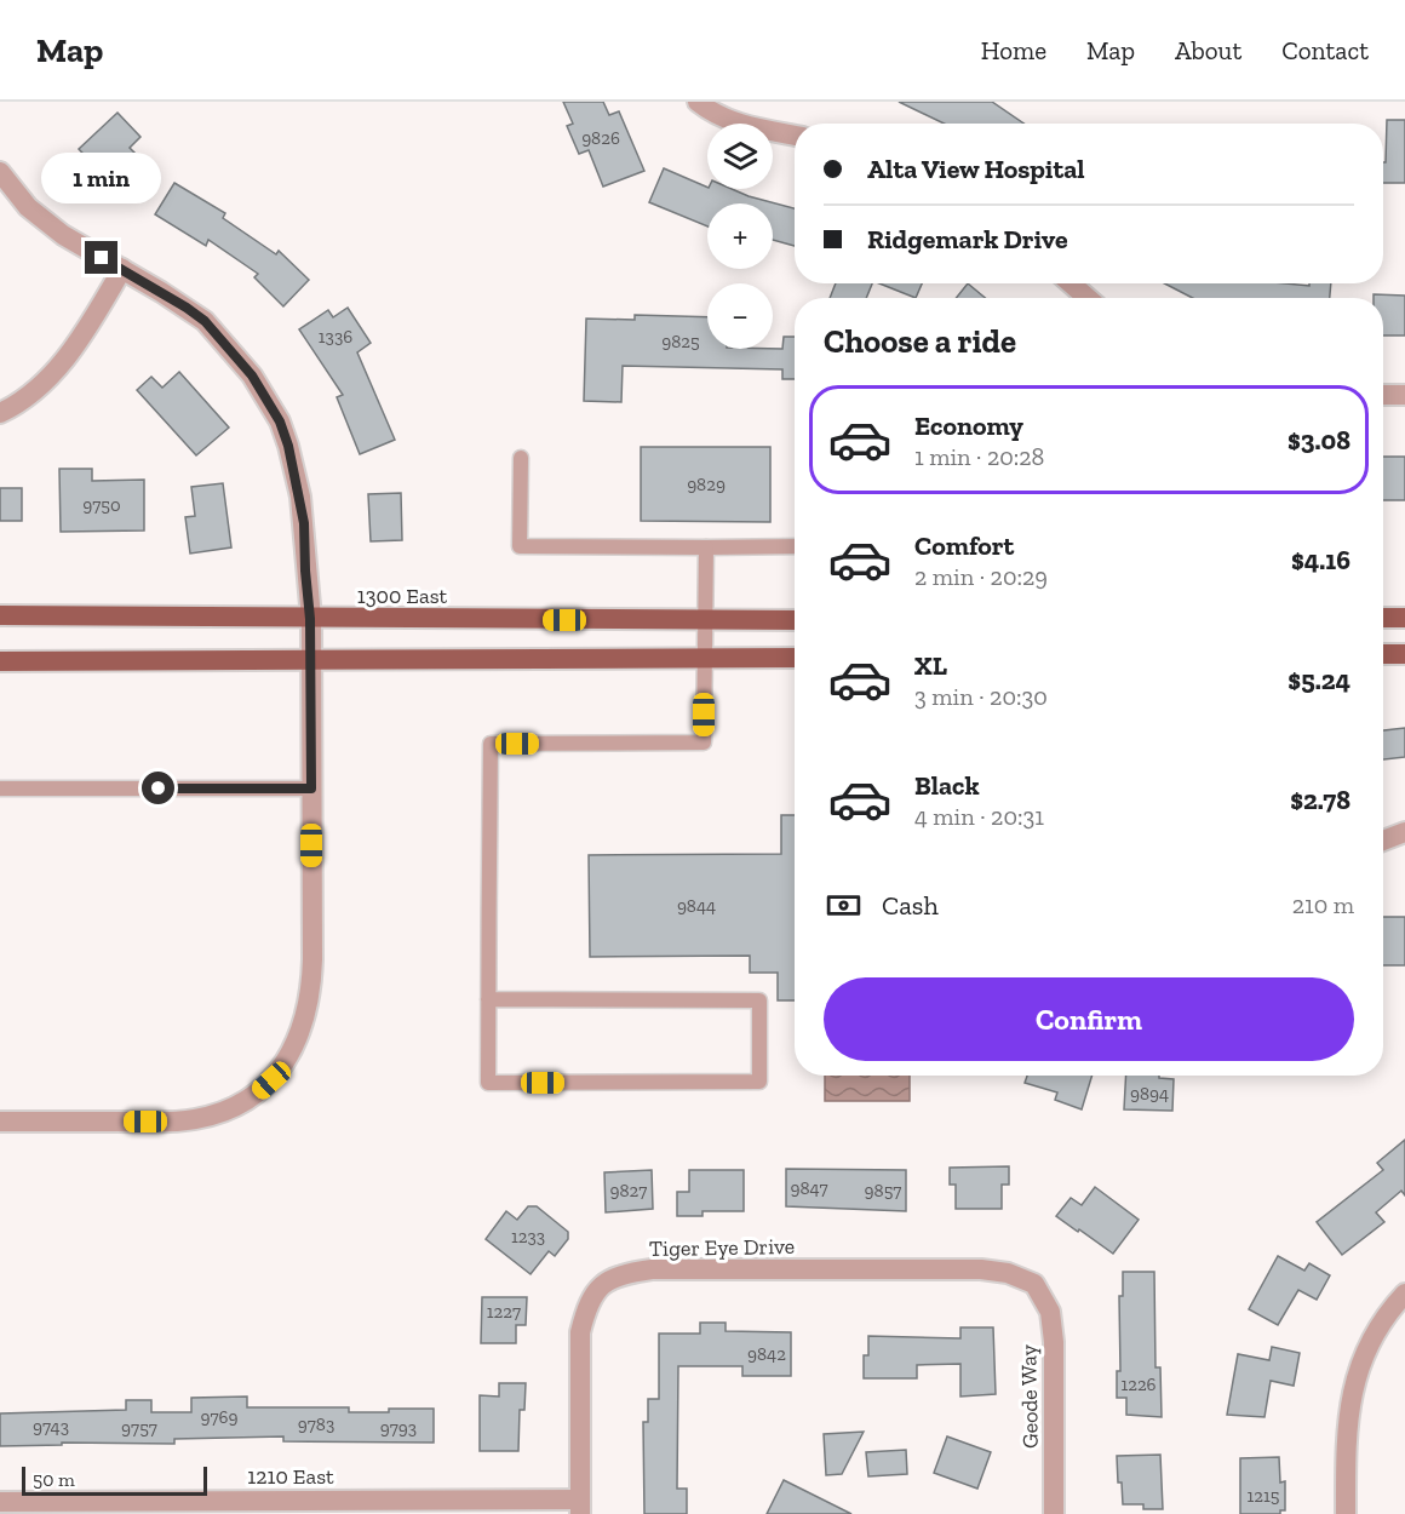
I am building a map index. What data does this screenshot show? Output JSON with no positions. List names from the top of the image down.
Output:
{
  "streets": {
    "main road": ["1300 East"],
    "street": ["Tiger Eye Drive", "Geode Way", "1210 East"]
  },
  "crossings": [
    ["Tiger Eye Drive", "Geode Way"],
    ["Tiger Eye Drive", "1210 East"]
  ],
  "house_numbers": [
    "9826",
    "1336",
    "9825",
    "9829",
    "9750",
    "9844",
    "9894",
    "9847",
    "9827",
    "9857",
    "1233",
    "1227",
    "9842",
    "1226",
    "9769",
    "9783",
    "9743",
    "9757",
    "9793",
    "1215"
  ],
  "scale_bar": "50 m",
  "page": {
    "header": "Map",
    "nav": [
      "Home",
      "Map",
      "About",
      "Contact"
    ],
    "map_buttons": ["+", "−"],
    "banner": ["Alta View Hospital", "Ridgemark Drive"],
    "bubble": "1 min",
    "heading": "Choose a ride",
    "list": [
      {
        "name": "Economy",
        "note": "1 min · 20:28",
        "value": "$3.08"
      },
      {
        "name": "Comfort",
        "note": "2 min · 20:29",
        "value": "$4.16"
      },
      {
        "name": "XL",
        "note": "3 min · 20:30",
        "value": "$5.24"
      },
      {
        "name": "Black",
        "note": "4 min · 20:31",
        "value": "$2.78"
      }
    ],
    "pay": ["Cash", "210 m"],
    "buttons": "Confirm",
    "scale": "50 m"
  }
}
